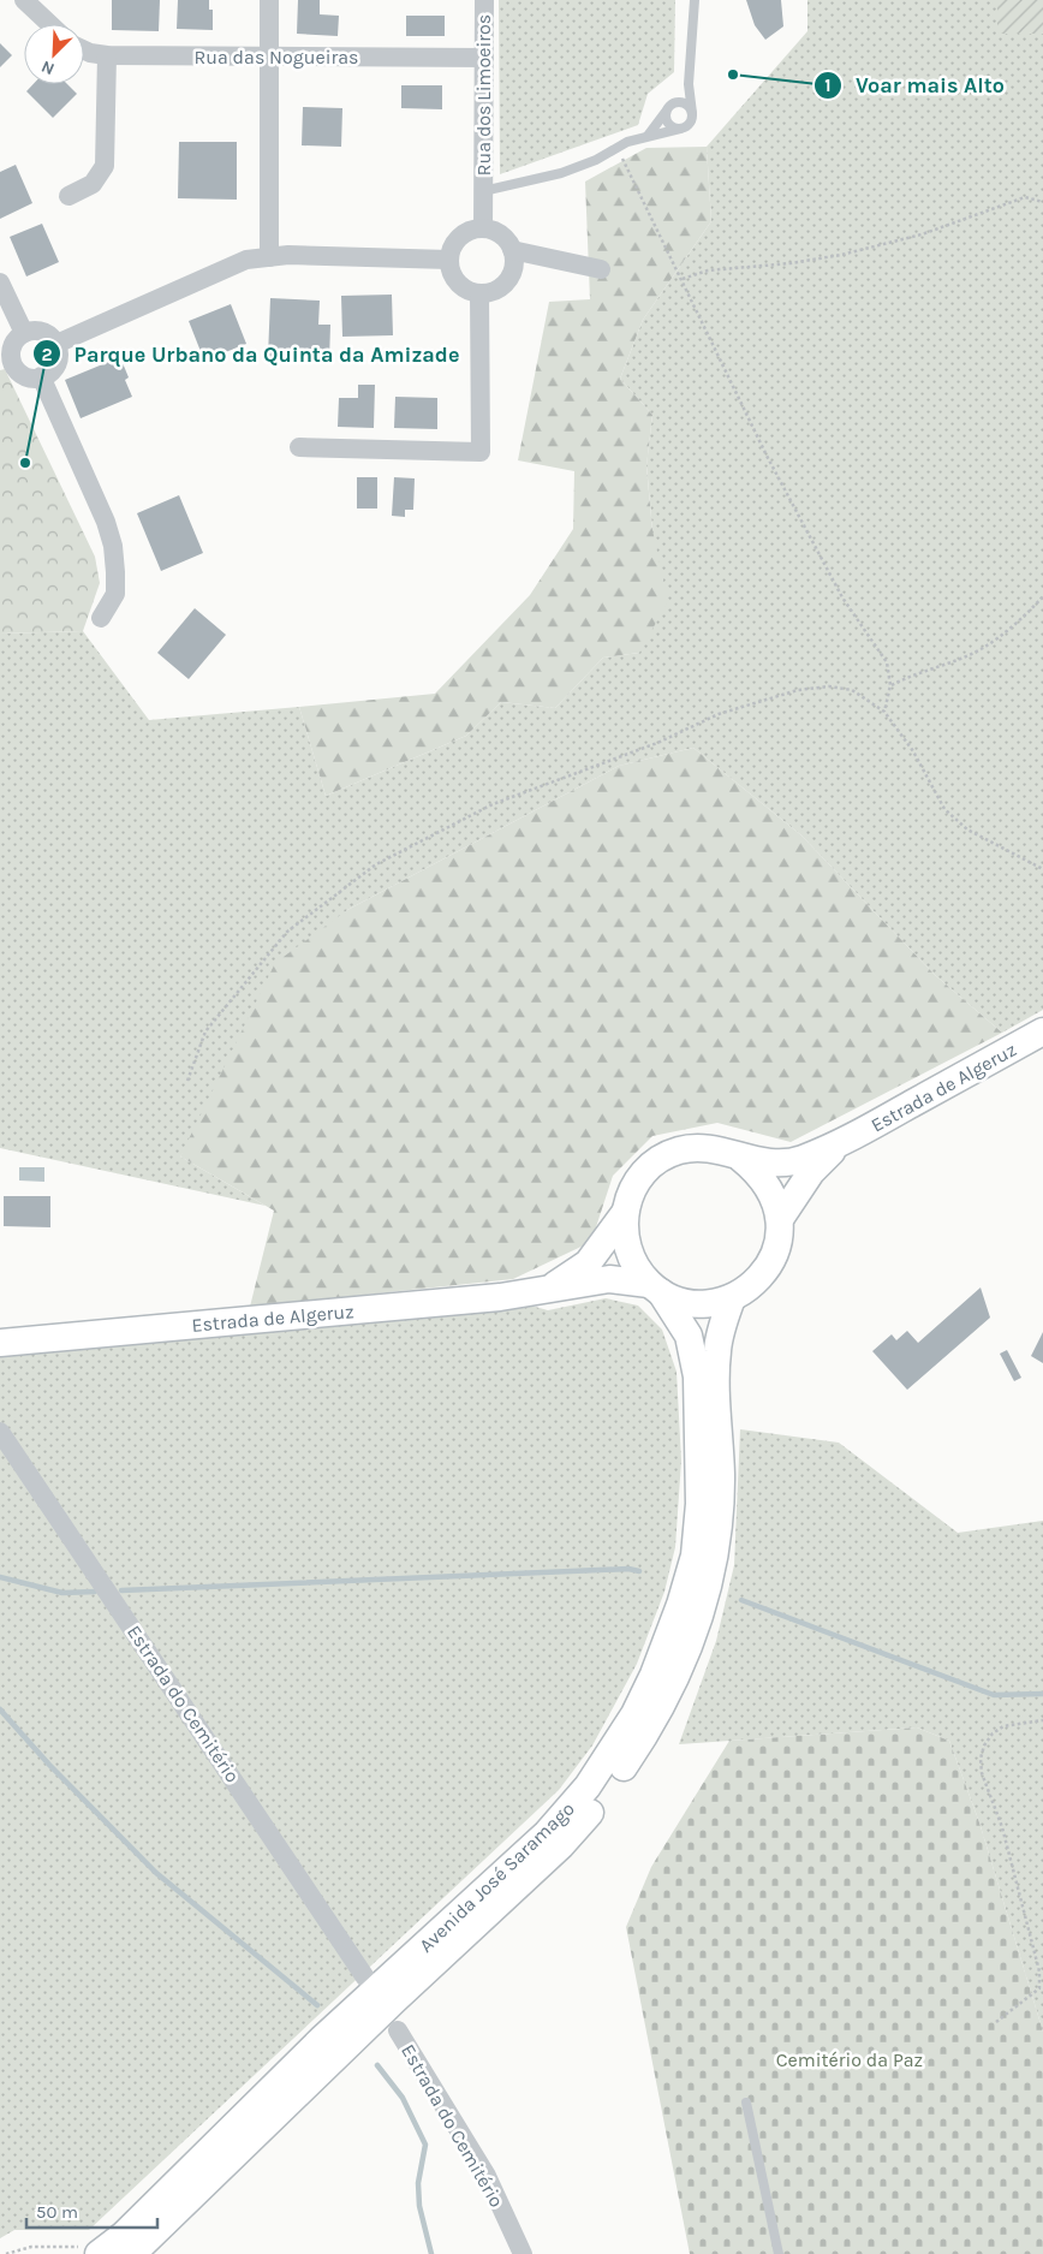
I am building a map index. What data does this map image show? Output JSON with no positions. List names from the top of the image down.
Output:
{
  "streets": {
    "main road": ["Estrada de Algeruz", "Avenida José Saramago"],
    "street": ["Rua das Nogueiras", "Rua dos Limoeiros", "Estrada do Cemitério"]
  },
  "crossings": [
    ["Rua das Nogueiras", "Rua dos Limoeiros"],
    ["Estrada de Algeruz", "Avenida José Saramago"]
  ],
  "parks": ["Cemitério da Paz"],
  "places": ["Voar mais Alto", "Parque Urbano da Quinta da Amizade"],
  "scale_bar": "50 m",
  "north": "bottom left"
}
